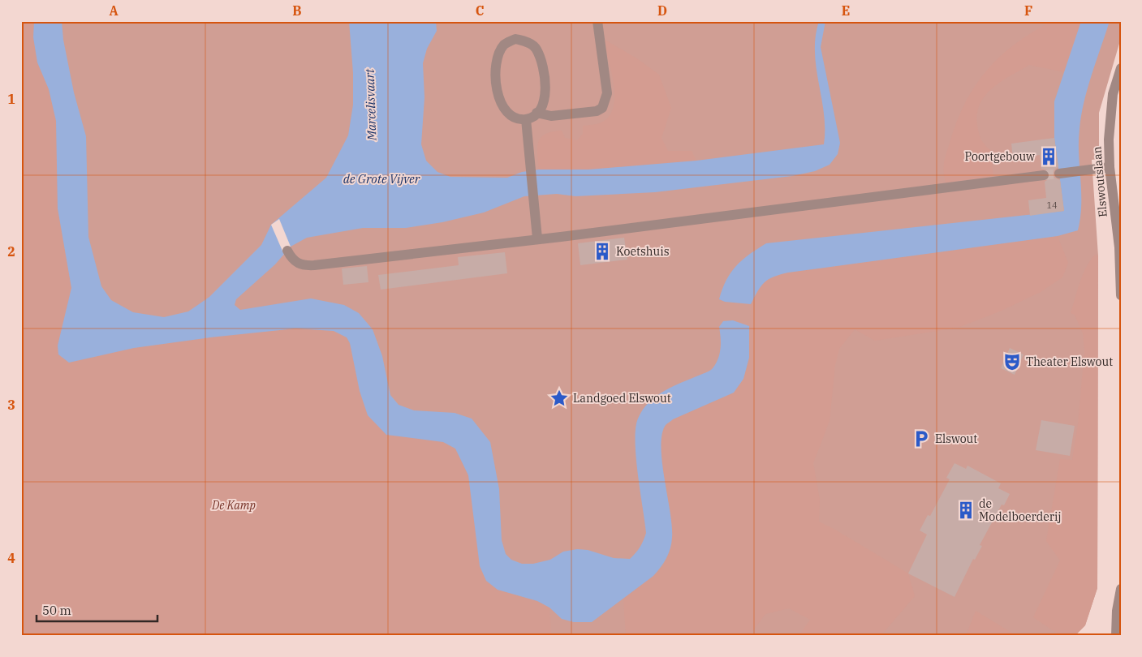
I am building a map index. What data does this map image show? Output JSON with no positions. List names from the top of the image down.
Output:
{
  "streets": {
    "street": ["Elswoutslaan"]
  },
  "water": ["Marcelisvaart", "de Grote Vijver"],
  "parks": ["De Kamp"],
  "places": {
    "building": ["Poortgebouw", "Koetshuis", "de Modelboerderij"],
    "theatre": ["Theater Elswout"],
    "place": ["Landgoed Elswout"],
    "parking": ["Elswout"]
  },
  "house_numbers": ["14"],
  "scale_bar": "50 m",
  "grid": {
    "columns": [
      "A",
      "B",
      "C",
      "D",
      "E",
      "F"
    ],
    "rows": [
      "1",
      "2",
      "3",
      "4"
    ]
  }
}
